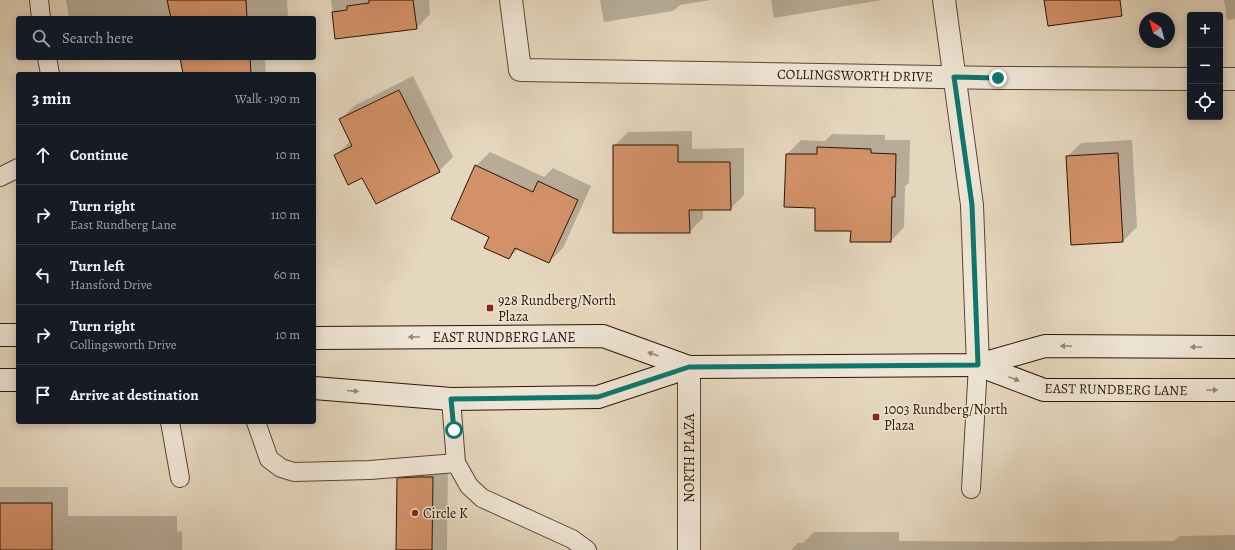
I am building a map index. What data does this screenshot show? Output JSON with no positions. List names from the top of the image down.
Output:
{
  "streets": {
    "main road": ["COLLINGSWORTH DRIVE", "EAST RUNDBERG LANE", "NORTH PLAZA"]
  },
  "crossings": [
    ["EAST RUNDBERG LANE", "NORTH PLAZA"]
  ],
  "places": {
    "transit": ["928 Rundberg/North Plaza", "1003 Rundberg/North Plaza"],
    "other": ["Circle K"]
  },
  "north": "top left",
  "page": {
    "map_buttons": ["+", "−"],
    "search": "Search here",
    "heading": ["3 min", "Walk · 190 m"],
    "list": [
      ["Continue", "10 m"],
      ["Turn right", "East Rundberg Lane", "110 m"],
      ["Turn left", "Hansford Drive", "60 m"],
      ["Turn right", "Collingsworth Drive", "10 m"],
      "Arrive at destination"
    ]
  }
}
